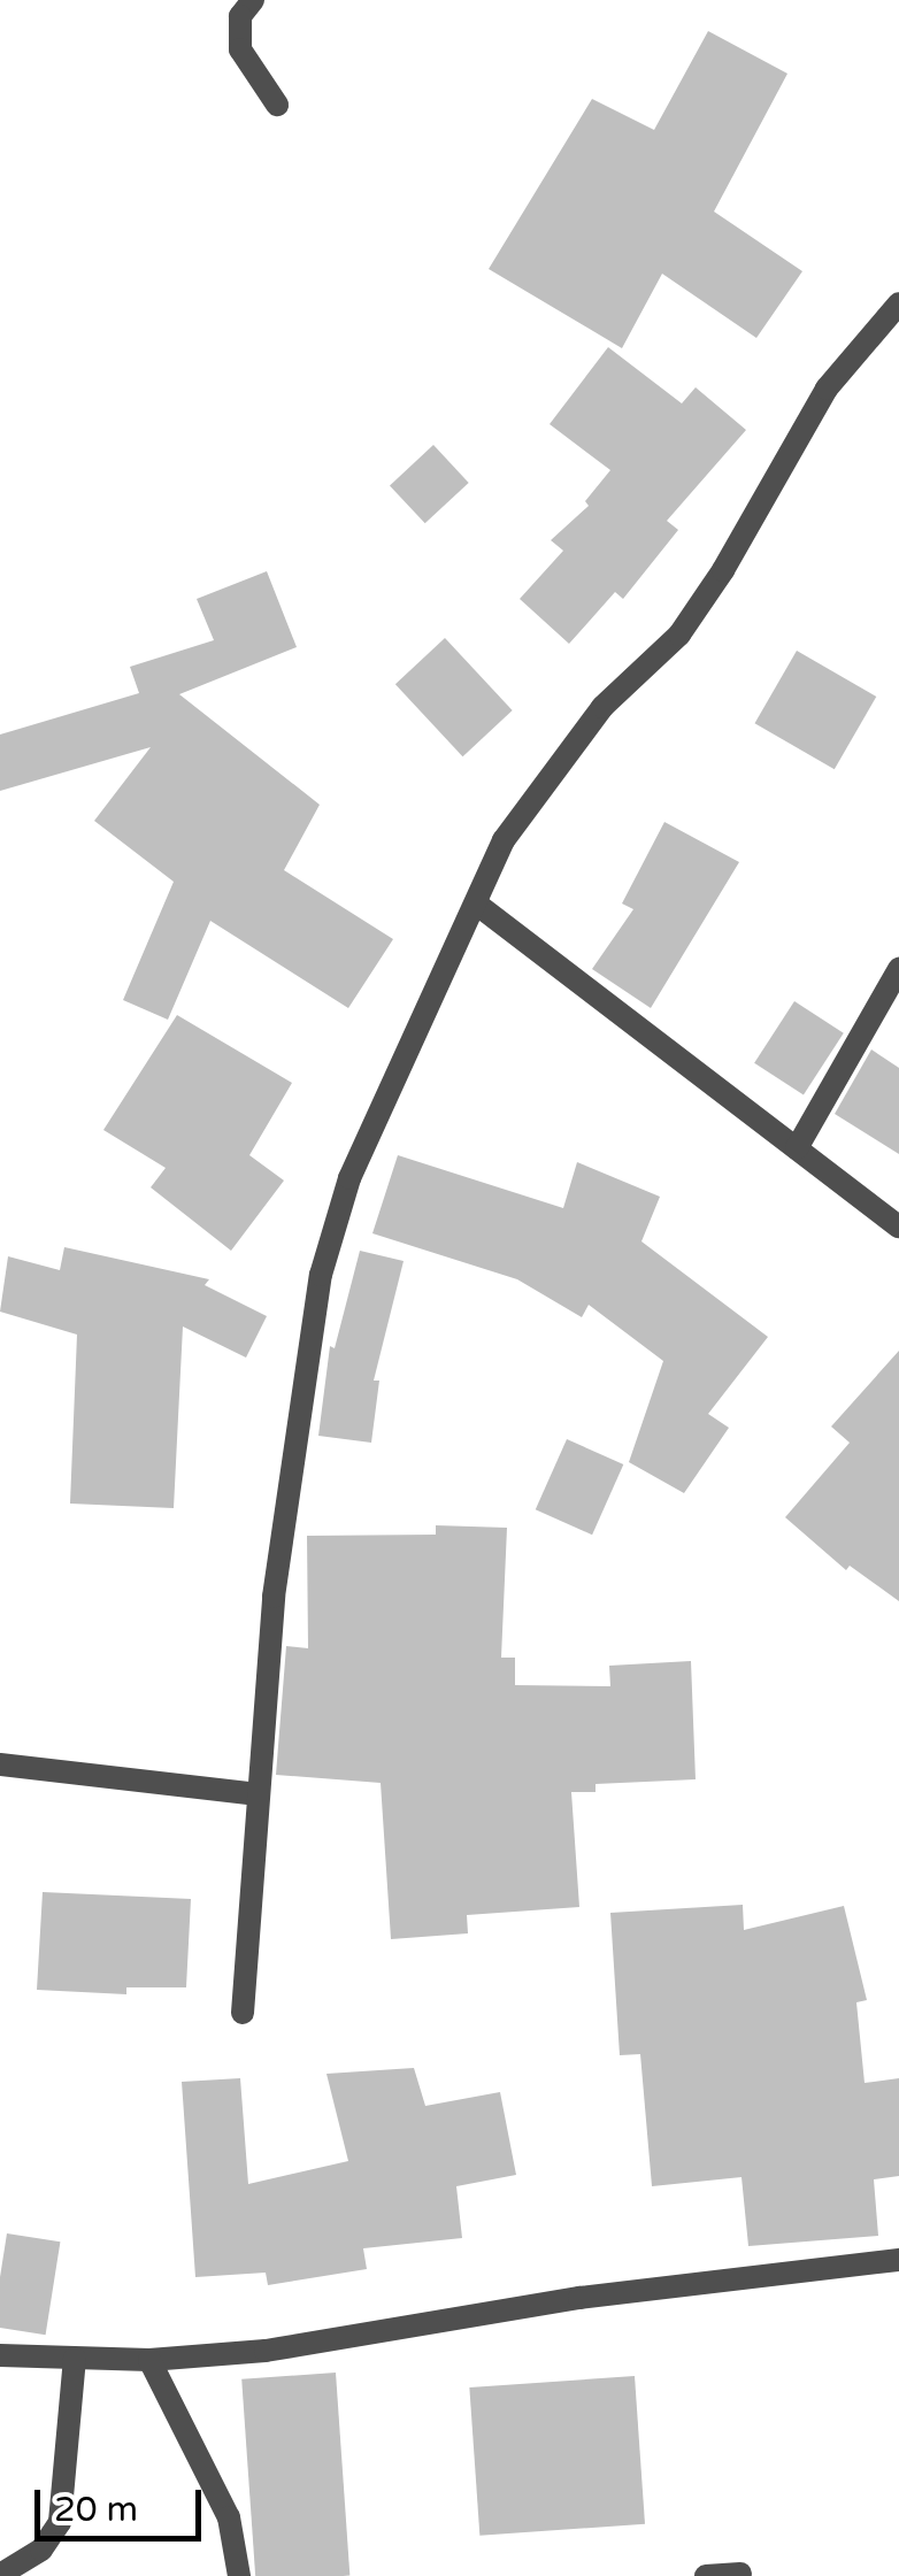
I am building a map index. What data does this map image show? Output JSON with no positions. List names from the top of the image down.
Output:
{
  "scale_bar": "20 m"
}
